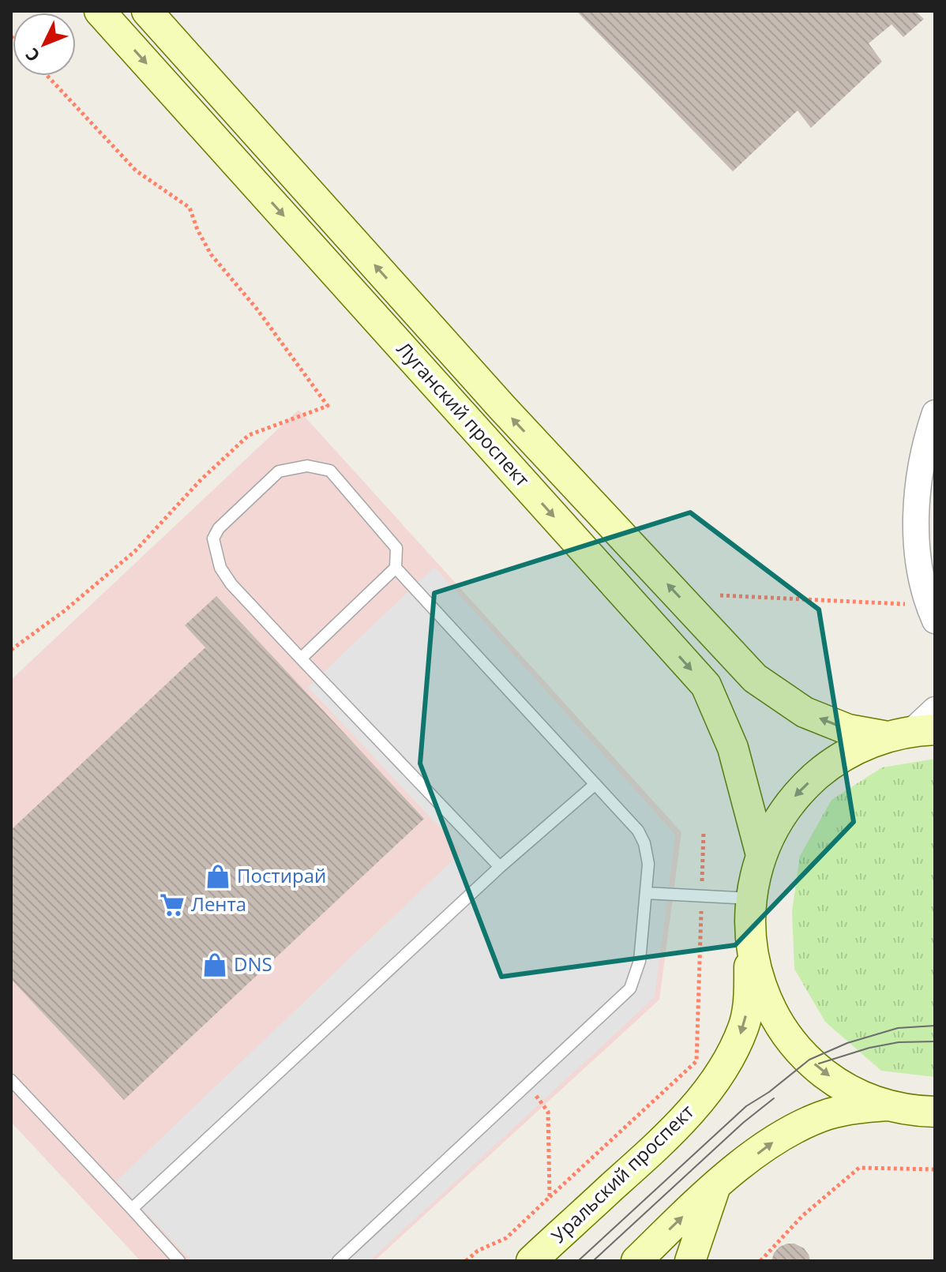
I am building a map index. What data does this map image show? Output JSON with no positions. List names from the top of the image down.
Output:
{
  "streets": {
    "main road": ["Луганский проспект", "Уральский проспект"]
  },
  "places": {
    "shop": ["Постирай", "DNS"],
    "supermarket": ["Лента"]
  },
  "north": "bottom left"
}
